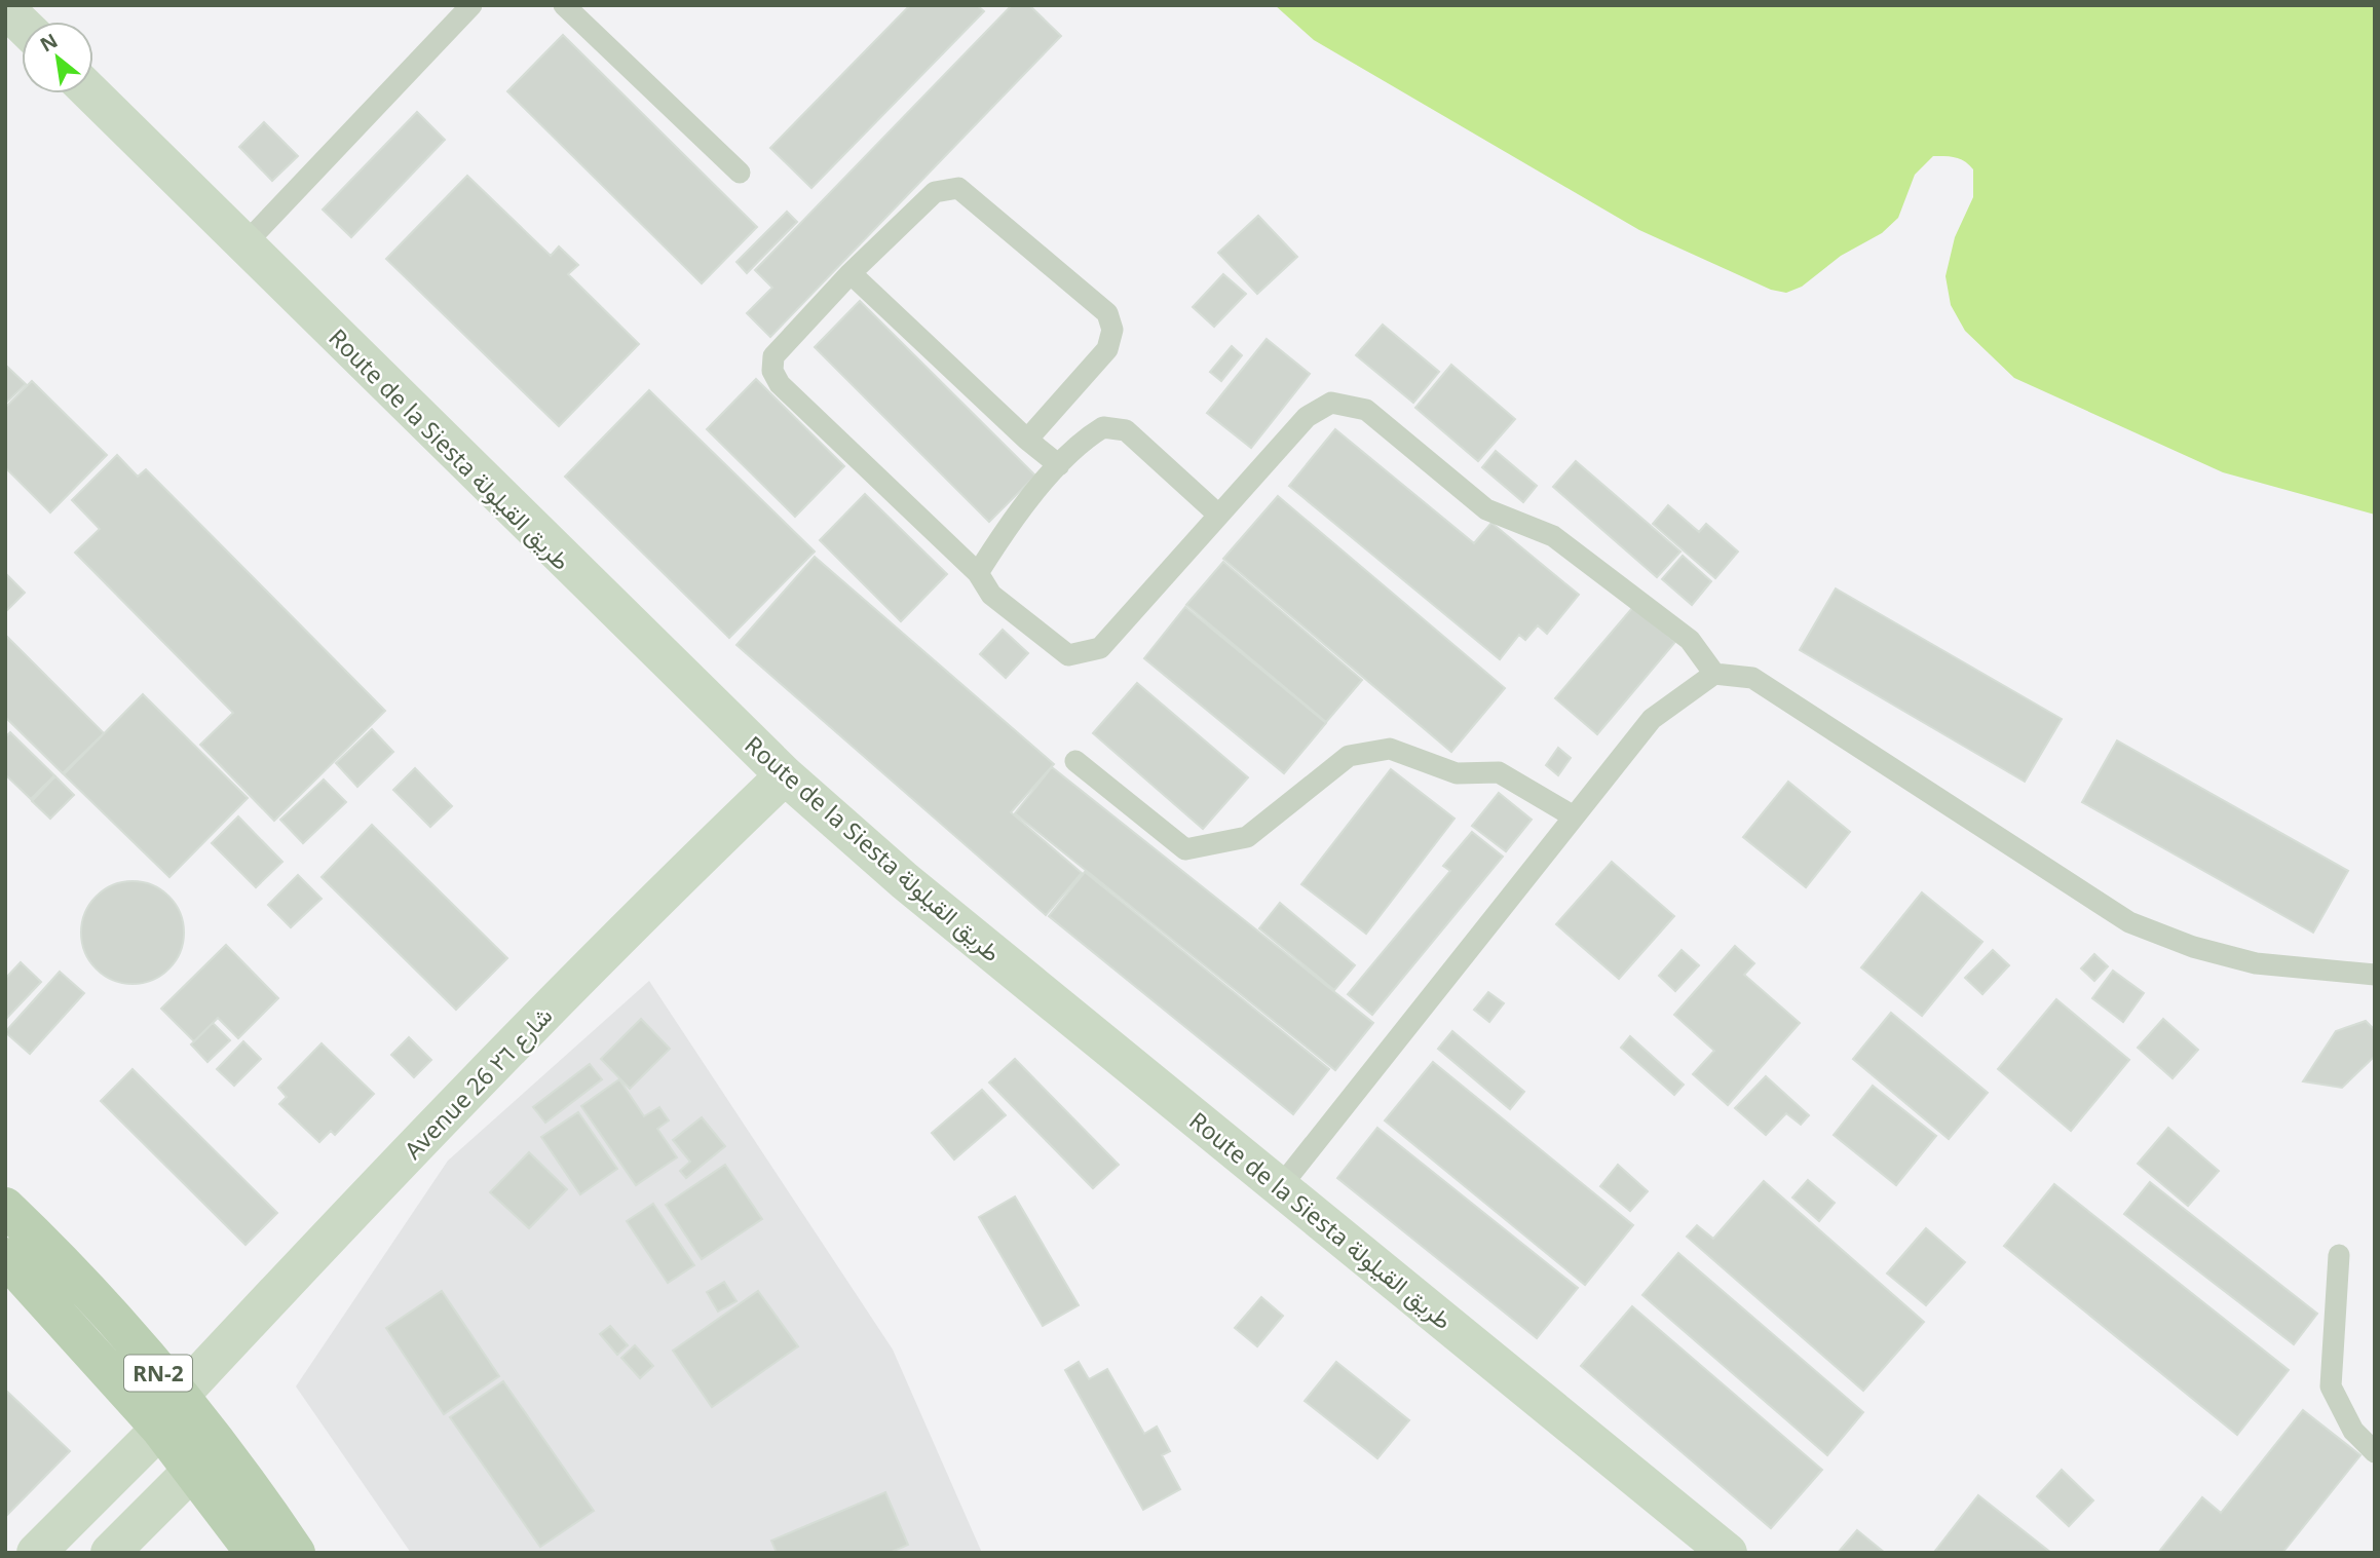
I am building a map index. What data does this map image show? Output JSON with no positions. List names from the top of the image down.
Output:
{
  "streets": {
    "main road": ["Route de la Siesta طريق القيلولة", "Avenue 26 شارع ٢٦", "RN-2"]
  },
  "crossings": [
    ["Route de la Siesta طريق القيلولة", "Avenue 26 شارع ٢٦"],
    ["Avenue 26 شارع ٢٦", "RN-2"]
  ],
  "north": "top left"
}
